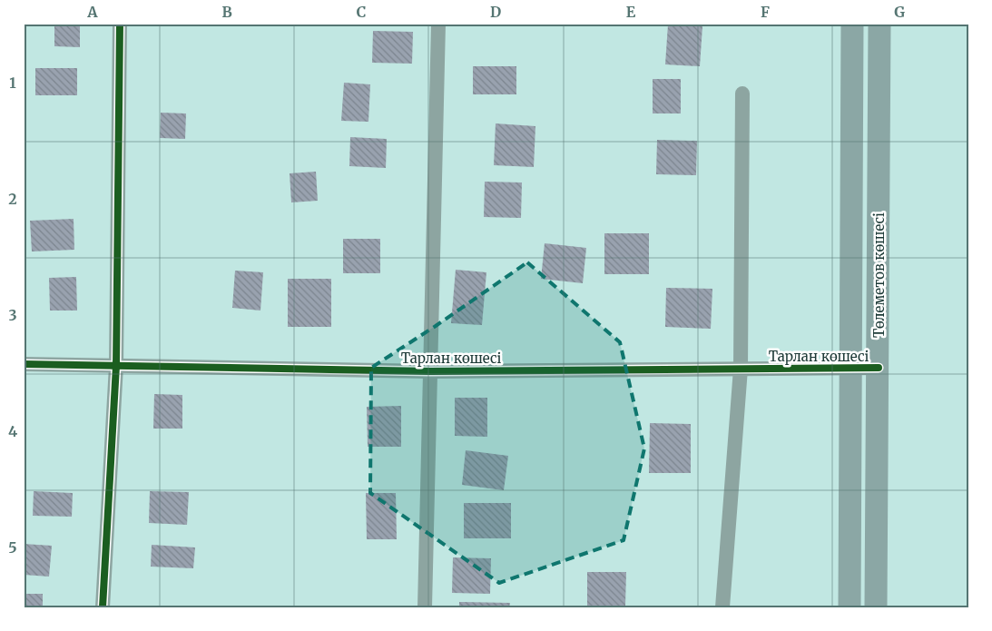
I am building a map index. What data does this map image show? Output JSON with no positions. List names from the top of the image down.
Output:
{
  "streets": {
    "main road": ["Төлеметов көшесі"],
    "street": ["Тарлан көшесі"]
  },
  "crossings": [
    ["Төлеметов көшесі", "Тарлан көшесі"]
  ],
  "grid": {
    "columns": [
      "A",
      "B",
      "C",
      "D",
      "E",
      "F",
      "G"
    ],
    "rows": [
      "1",
      "2",
      "3",
      "4",
      "5"
    ]
  }
}
